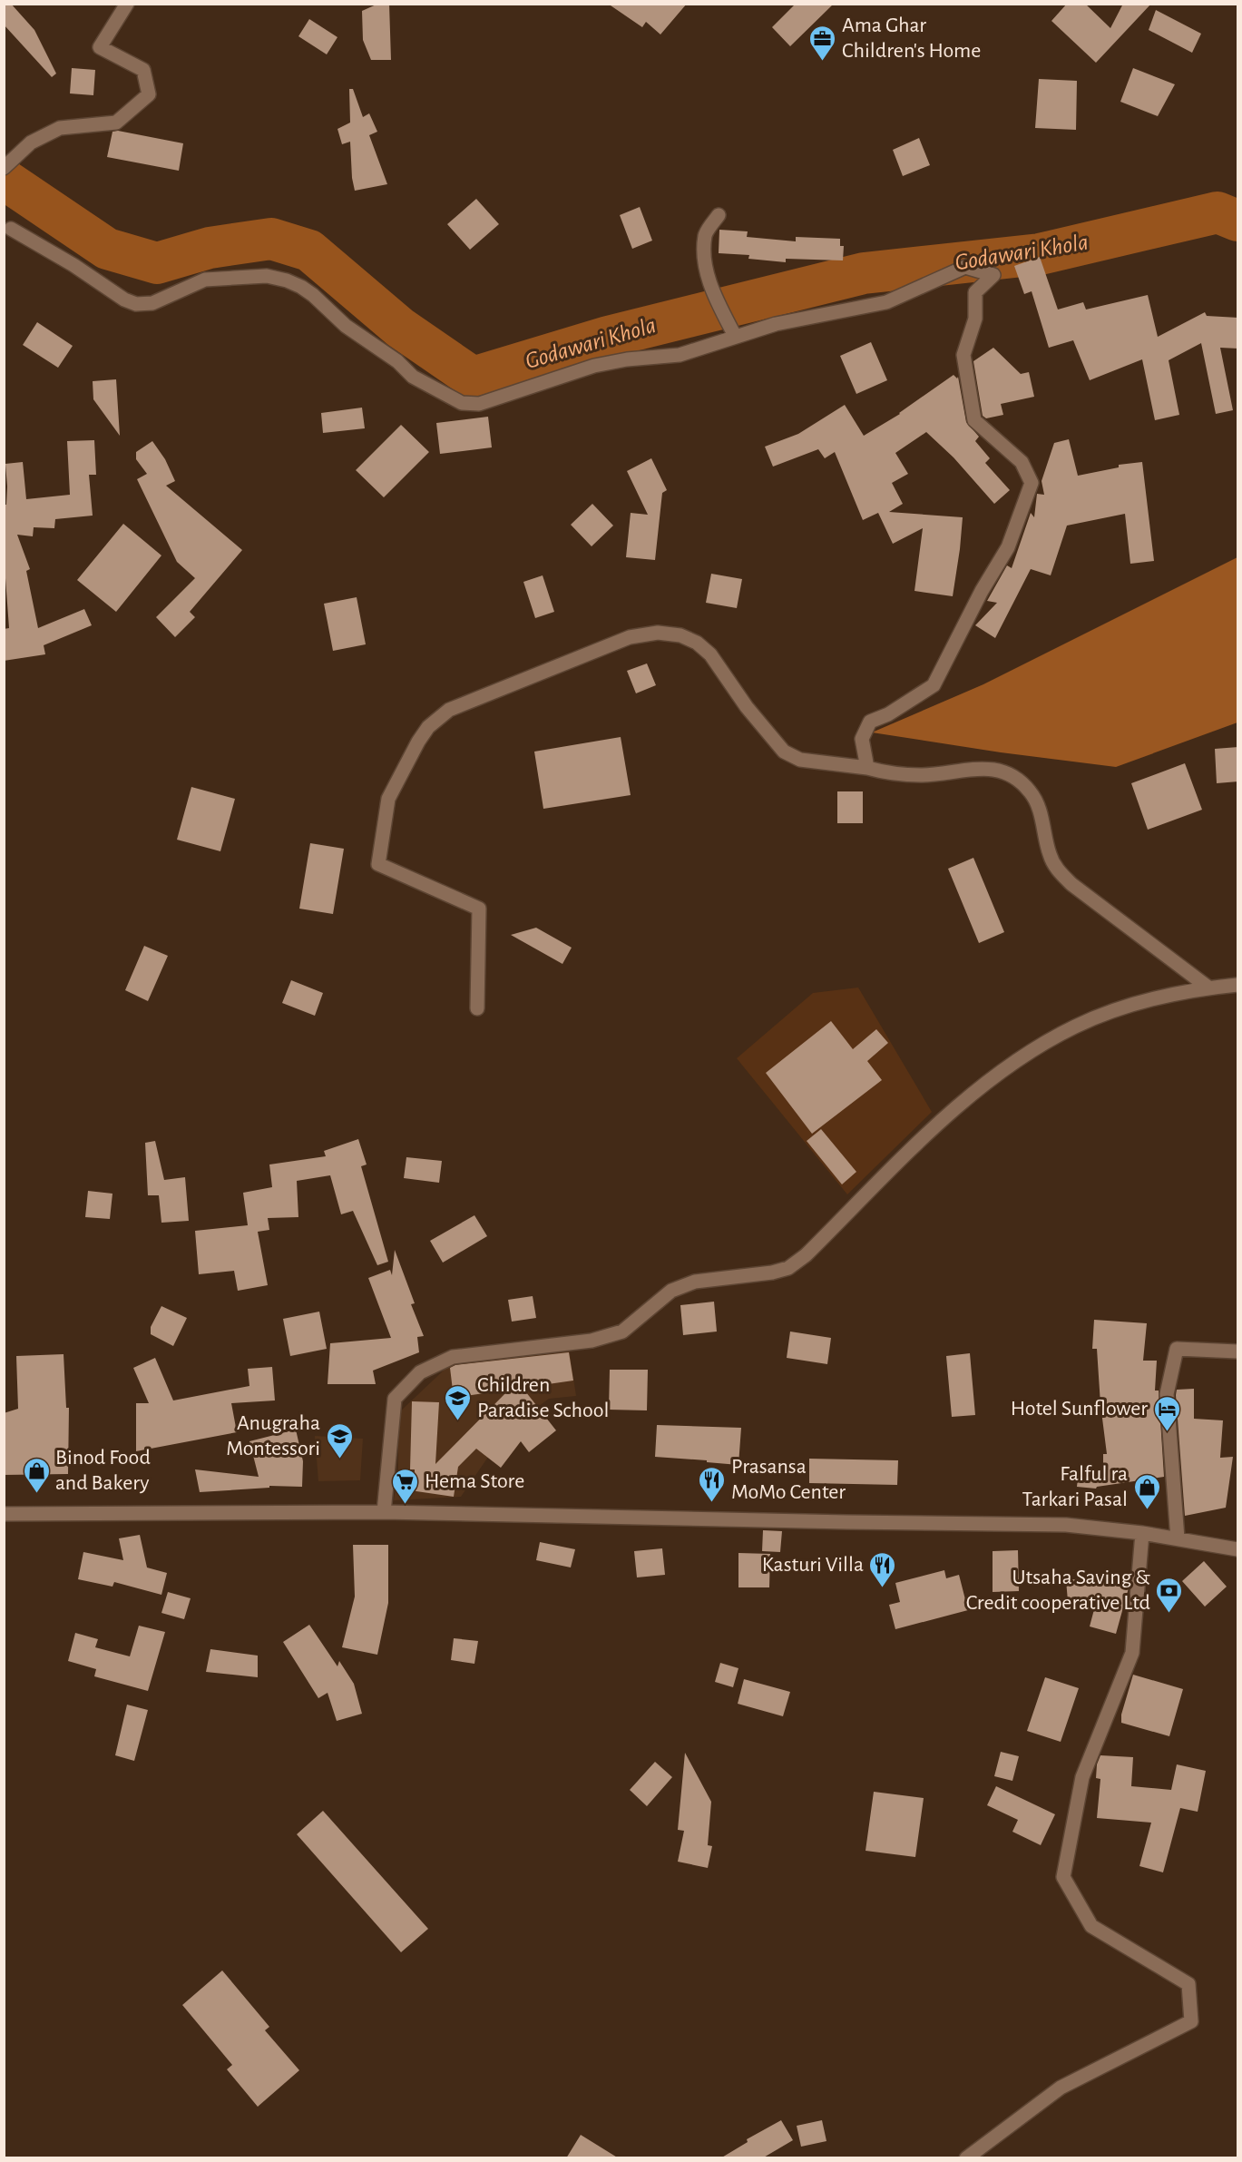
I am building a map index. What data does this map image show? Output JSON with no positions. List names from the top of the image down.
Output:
{
  "water": ["Godawari Khola"],
  "places": {
    "office": ["Ama Ghar Children's Home"],
    "school or university": ["Children Paradise School", "Anugraha Montessori"],
    "hotel": ["Hotel Sunflower"],
    "shop": ["Binod Food and Bakery", "Falful ra Tarkari Pasal"],
    "restaurant": ["Prasansa MoMo Center", "Kasturi Villa"],
    "supermarket": ["Hema Store"],
    "bank": ["Utsaha Saving & Credit cooperative Ltd"]
  }
}
